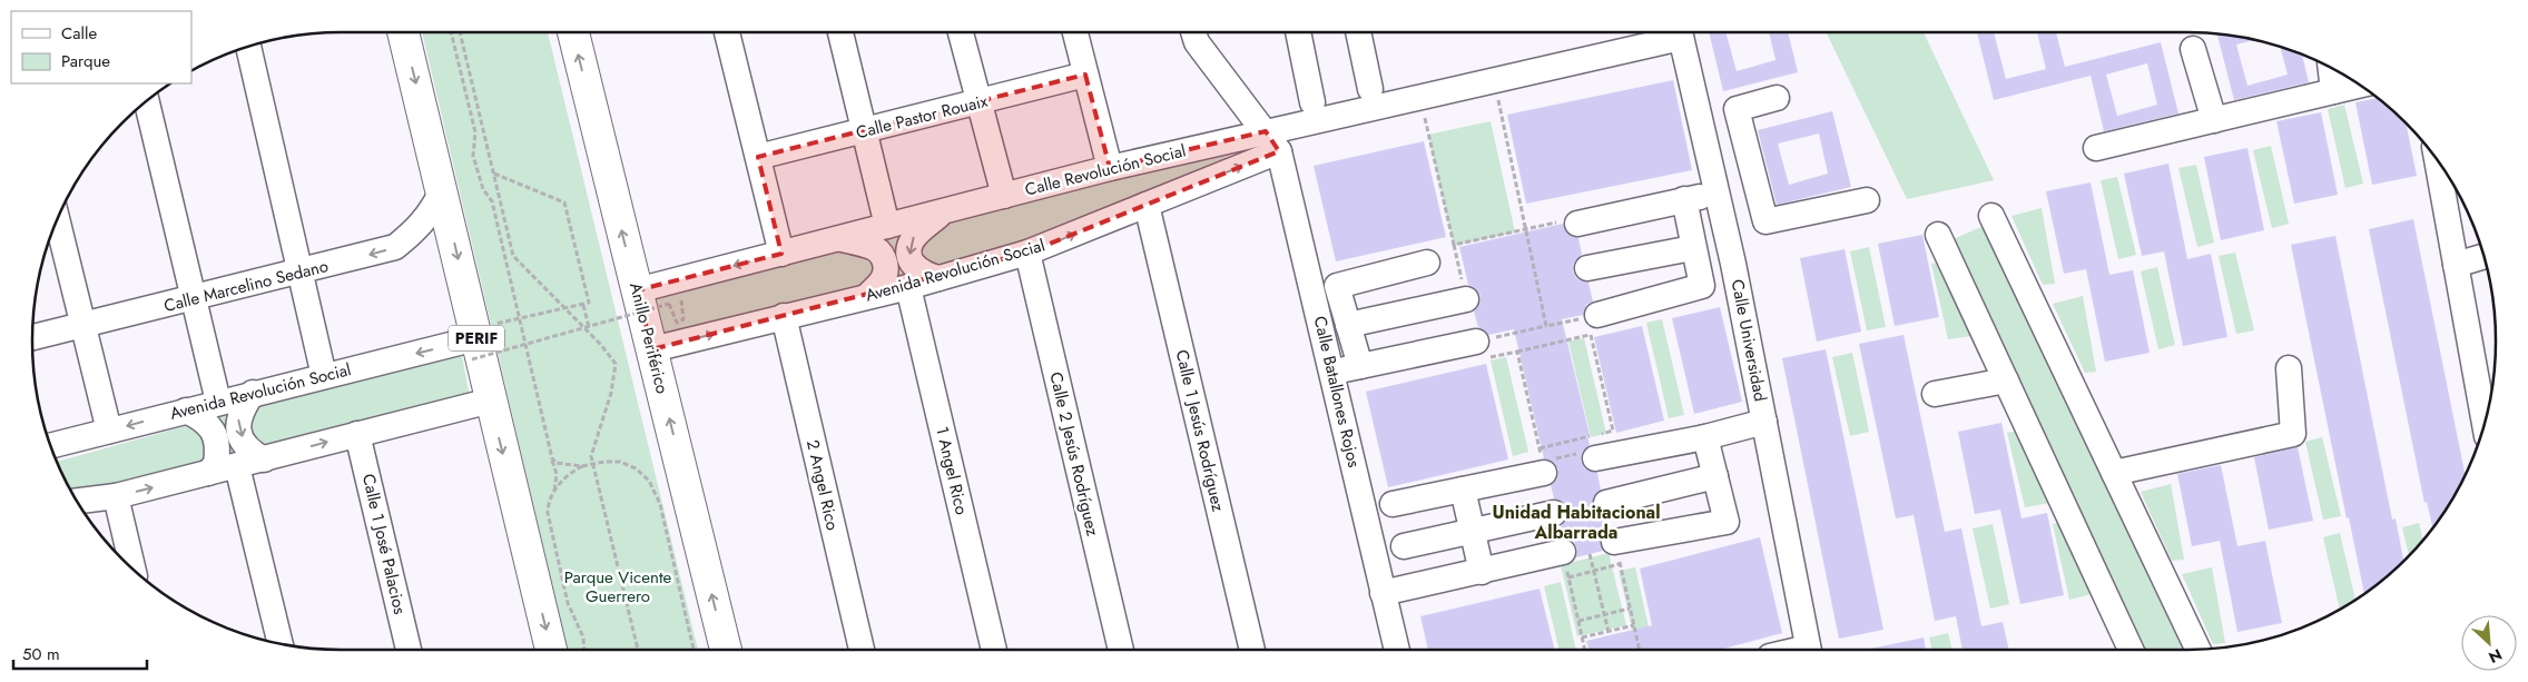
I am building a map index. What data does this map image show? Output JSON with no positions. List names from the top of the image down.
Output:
{
  "streets": {
    "main road": ["PERIF", "Anillo Periférico"],
    "street": [
      "Calle Pastor Rouaix",
      "Calle Revolución Social",
      "Avenida Revolución Social",
      "Calle Marcelino Sedano",
      "Calle Universidad",
      "Calle Batallones Rojos",
      "Calle 1 Jesús Rodríguez",
      "Calle 2 Jesús Rodríguez",
      "1 Angel Rico",
      "2 Angel Rico",
      "Calle 1 José Palacios"
    ]
  },
  "crossings": [
    ["Calle Revolución Social", "Avenida Revolución Social"],
    ["Calle Revolución Social", "Anillo Periférico"],
    ["Calle Revolución Social", "Calle Batallones Rojos"],
    ["Avenida Revolución Social", "PERIF"],
    ["Avenida Revolución Social", "Anillo Periférico"],
    ["Avenida Revolución Social", "Calle Batallones Rojos"],
    ["Avenida Revolución Social", "Calle 1 Jesús Rodríguez"],
    ["Avenida Revolución Social", "Calle 2 Jesús Rodríguez"],
    ["Avenida Revolución Social", "1 Angel Rico"],
    ["Avenida Revolución Social", "2 Angel Rico"],
    ["Calle Marcelino Sedano", "PERIF"]
  ],
  "districts": ["Unidad Habitacional Albarrada"],
  "parks": ["Parque Vicente Guerrero"],
  "legend": ["Calle", "Parque"],
  "scale_bar": "50 m",
  "north": "bottom right"
}
